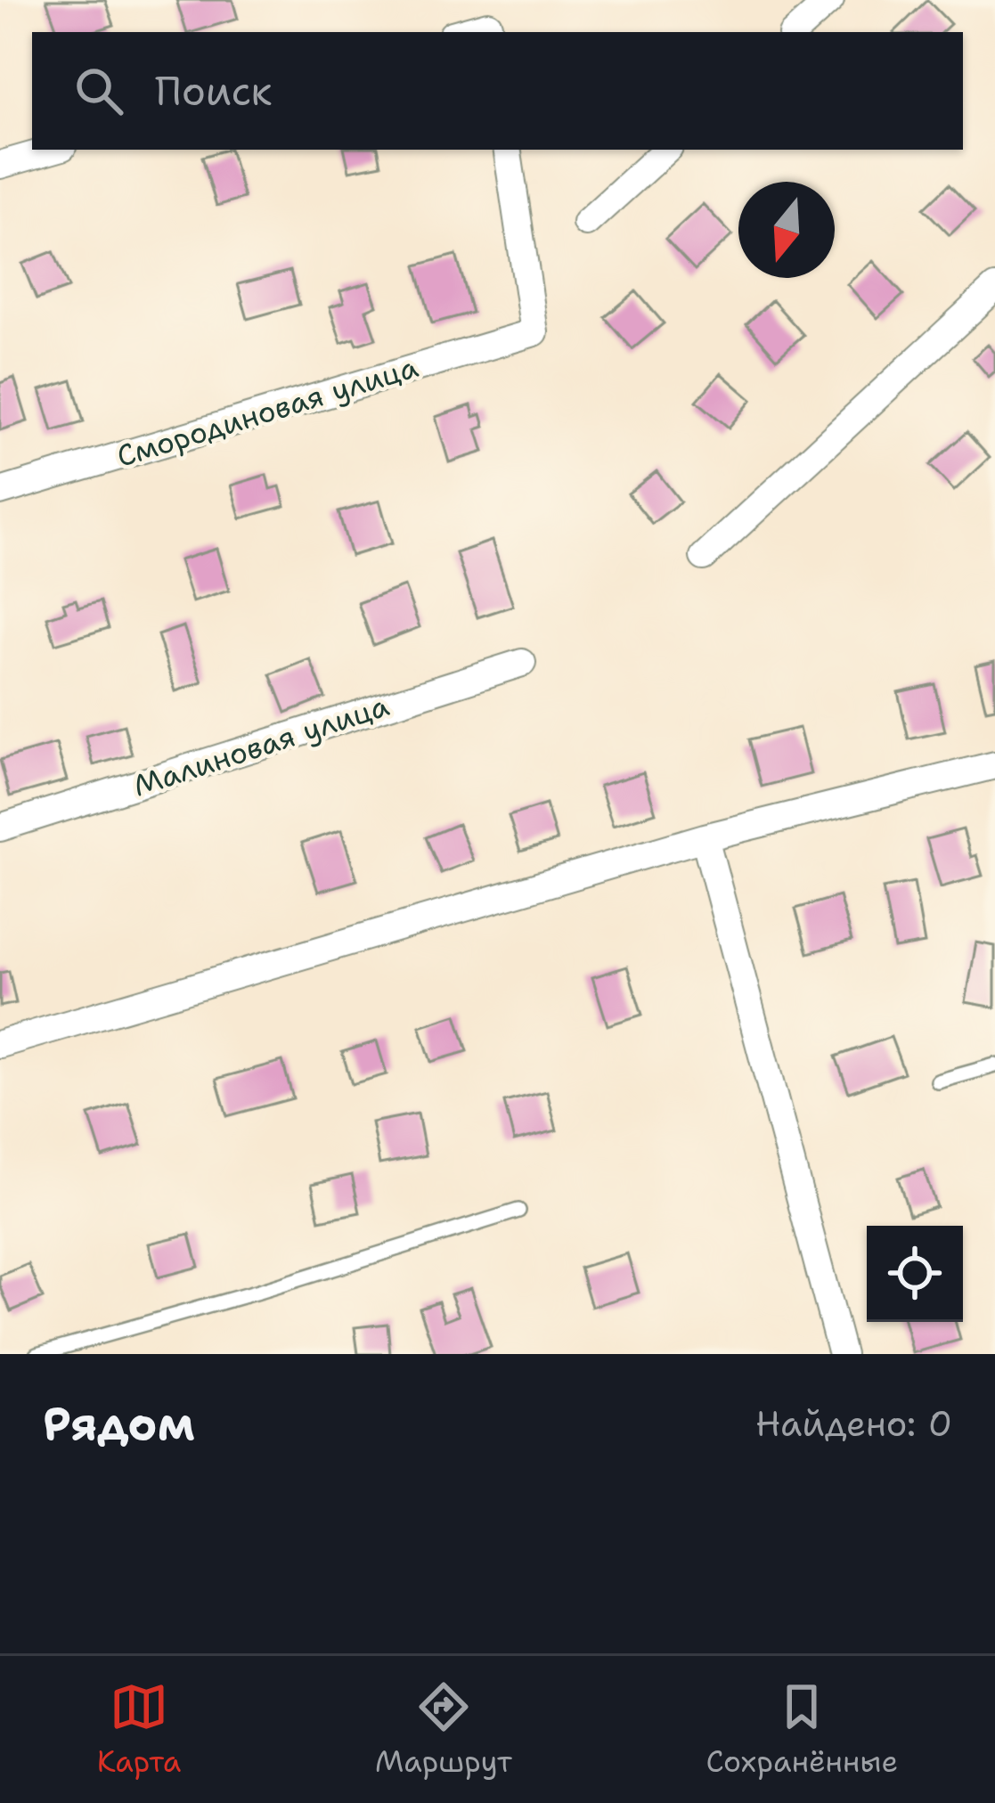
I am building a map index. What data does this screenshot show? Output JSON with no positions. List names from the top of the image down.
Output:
{
  "streets": {
    "street": ["Смородиновая улица", "Малиновая улица"]
  },
  "north": "bottom",
  "page": {
    "search": "Поиск",
    "heading": ["Рядом", "Найдено: 0"],
    "nav": ["Карта", "Маршрут", "Сохранённые"]
  }
}
